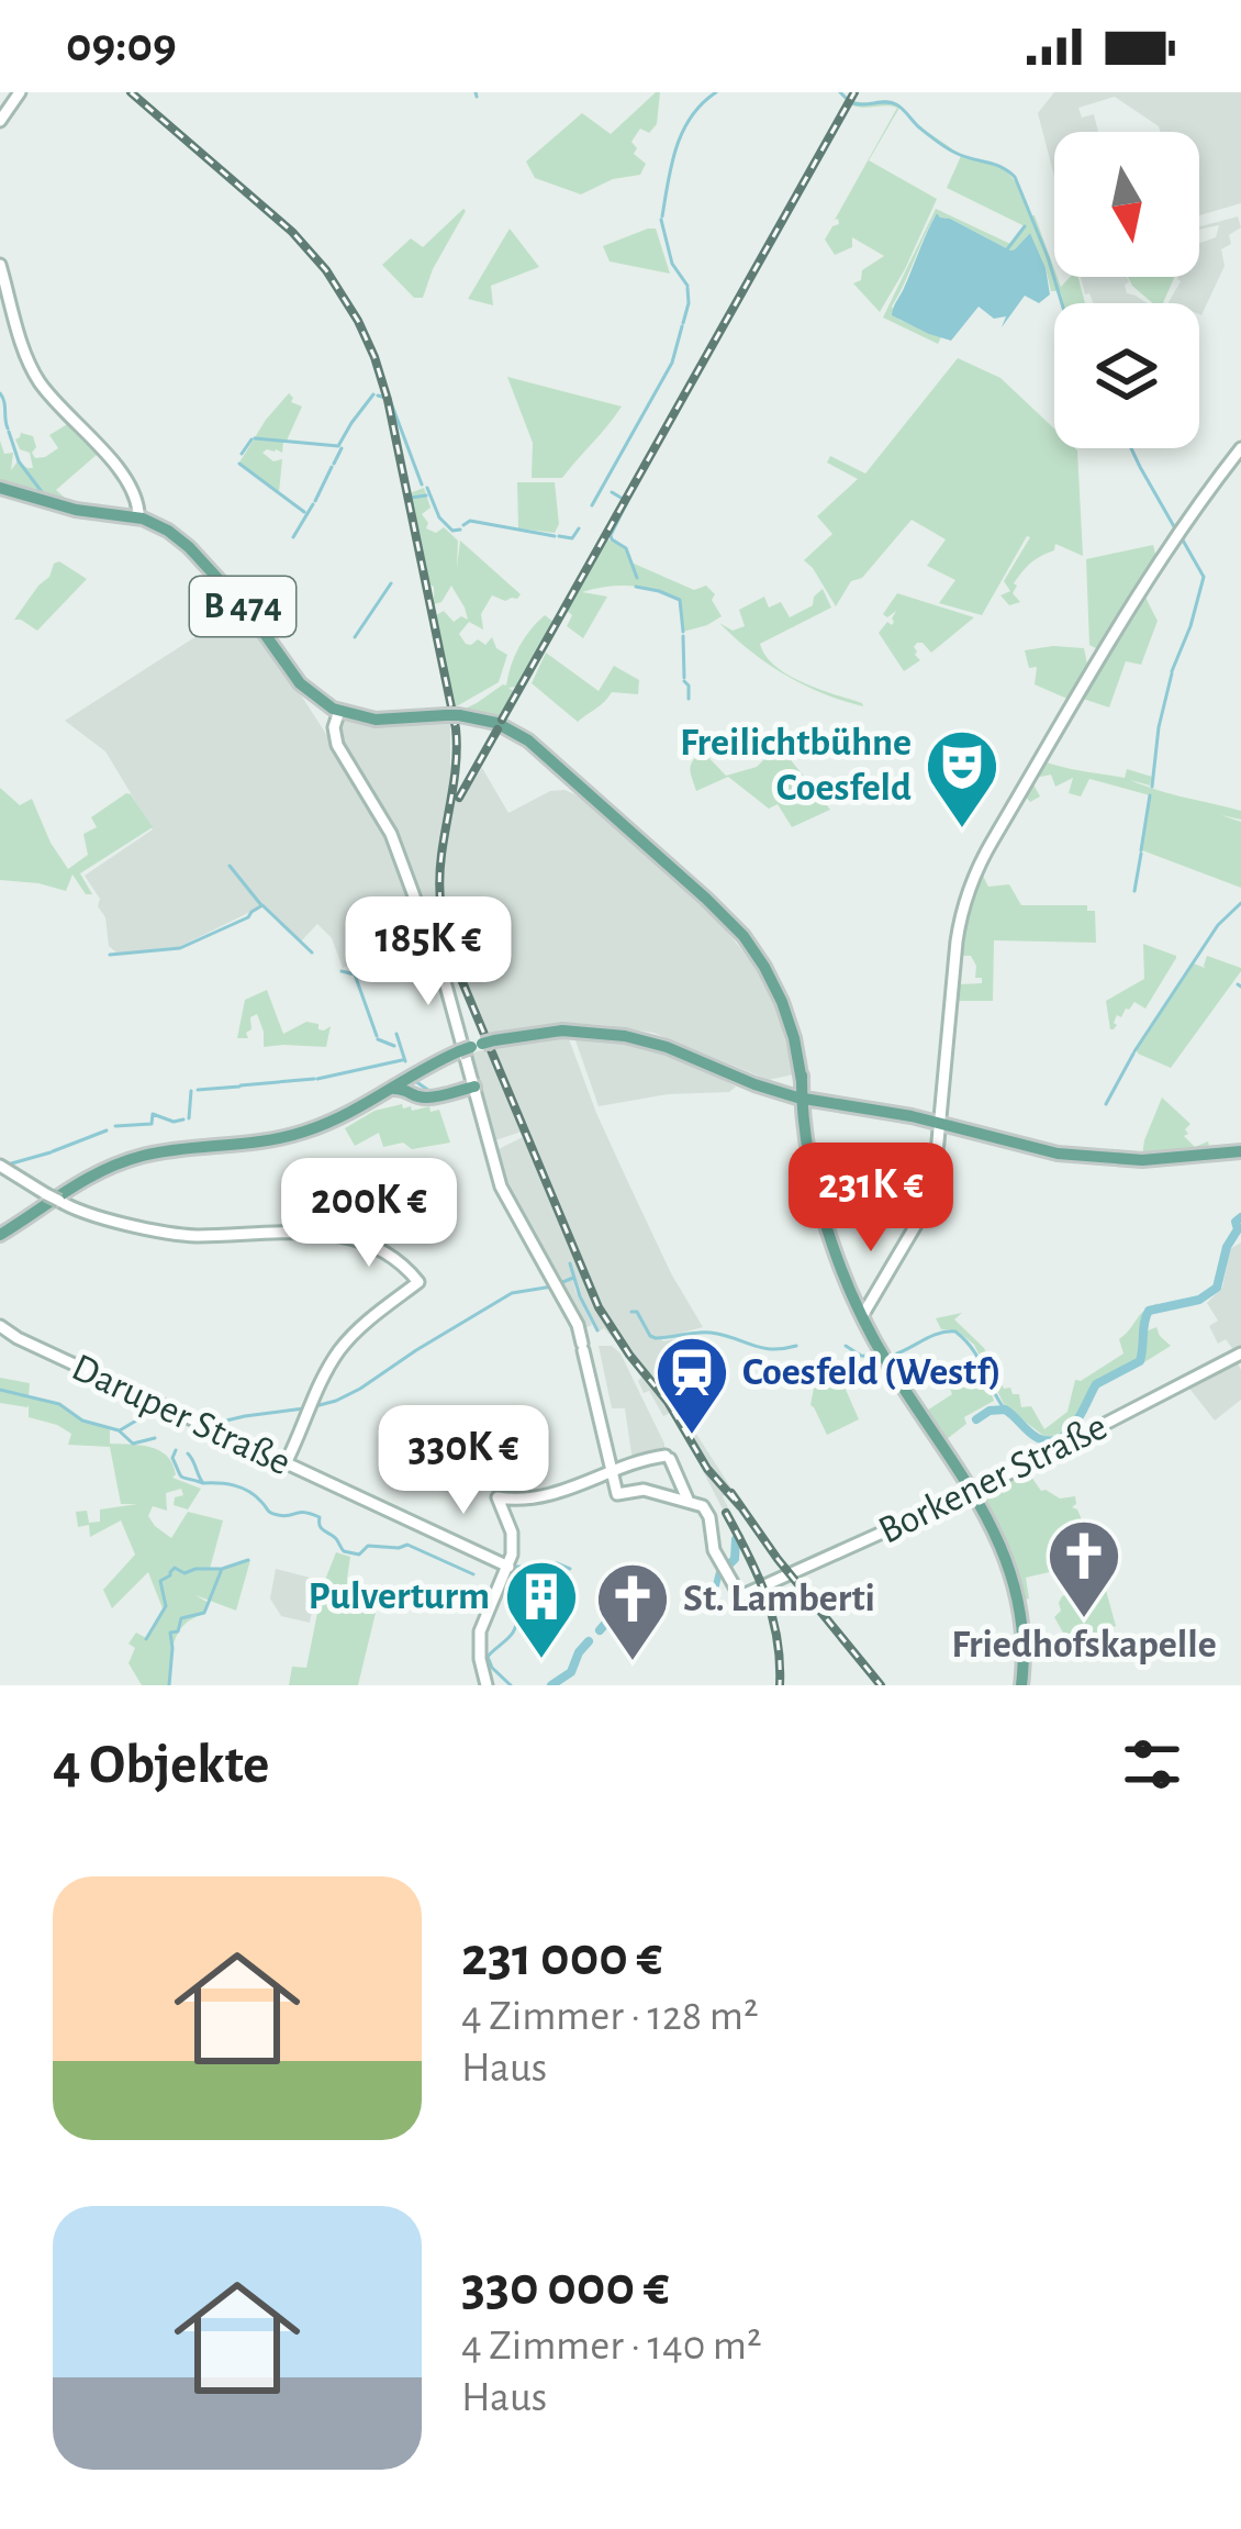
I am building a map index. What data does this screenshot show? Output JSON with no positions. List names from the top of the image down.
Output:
{
  "streets": {
    "main road": ["B 474"],
    "street": ["Daruper Straße", "Borkener Straße"]
  },
  "places": {
    "theatre": ["Freilichtbühne Coesfeld"],
    "station": ["Coesfeld (Westf)"],
    "church": ["Friedhofskapelle", "St. Lamberti"],
    "building": ["Pulverturm"]
  },
  "north": "bottom",
  "page": {
    "status": "09:09",
    "price": [
      "185K €",
      "231K €",
      "200K €",
      "330K €"
    ],
    "heading": "4 Objekte",
    "list": [
      {
        "name": "231 000 €",
        "note": "4 Zimmer · 128 m² · Haus"
      },
      {
        "name": "330 000 €",
        "note": "4 Zimmer · 140 m² · Haus"
      }
    ]
  }
}
